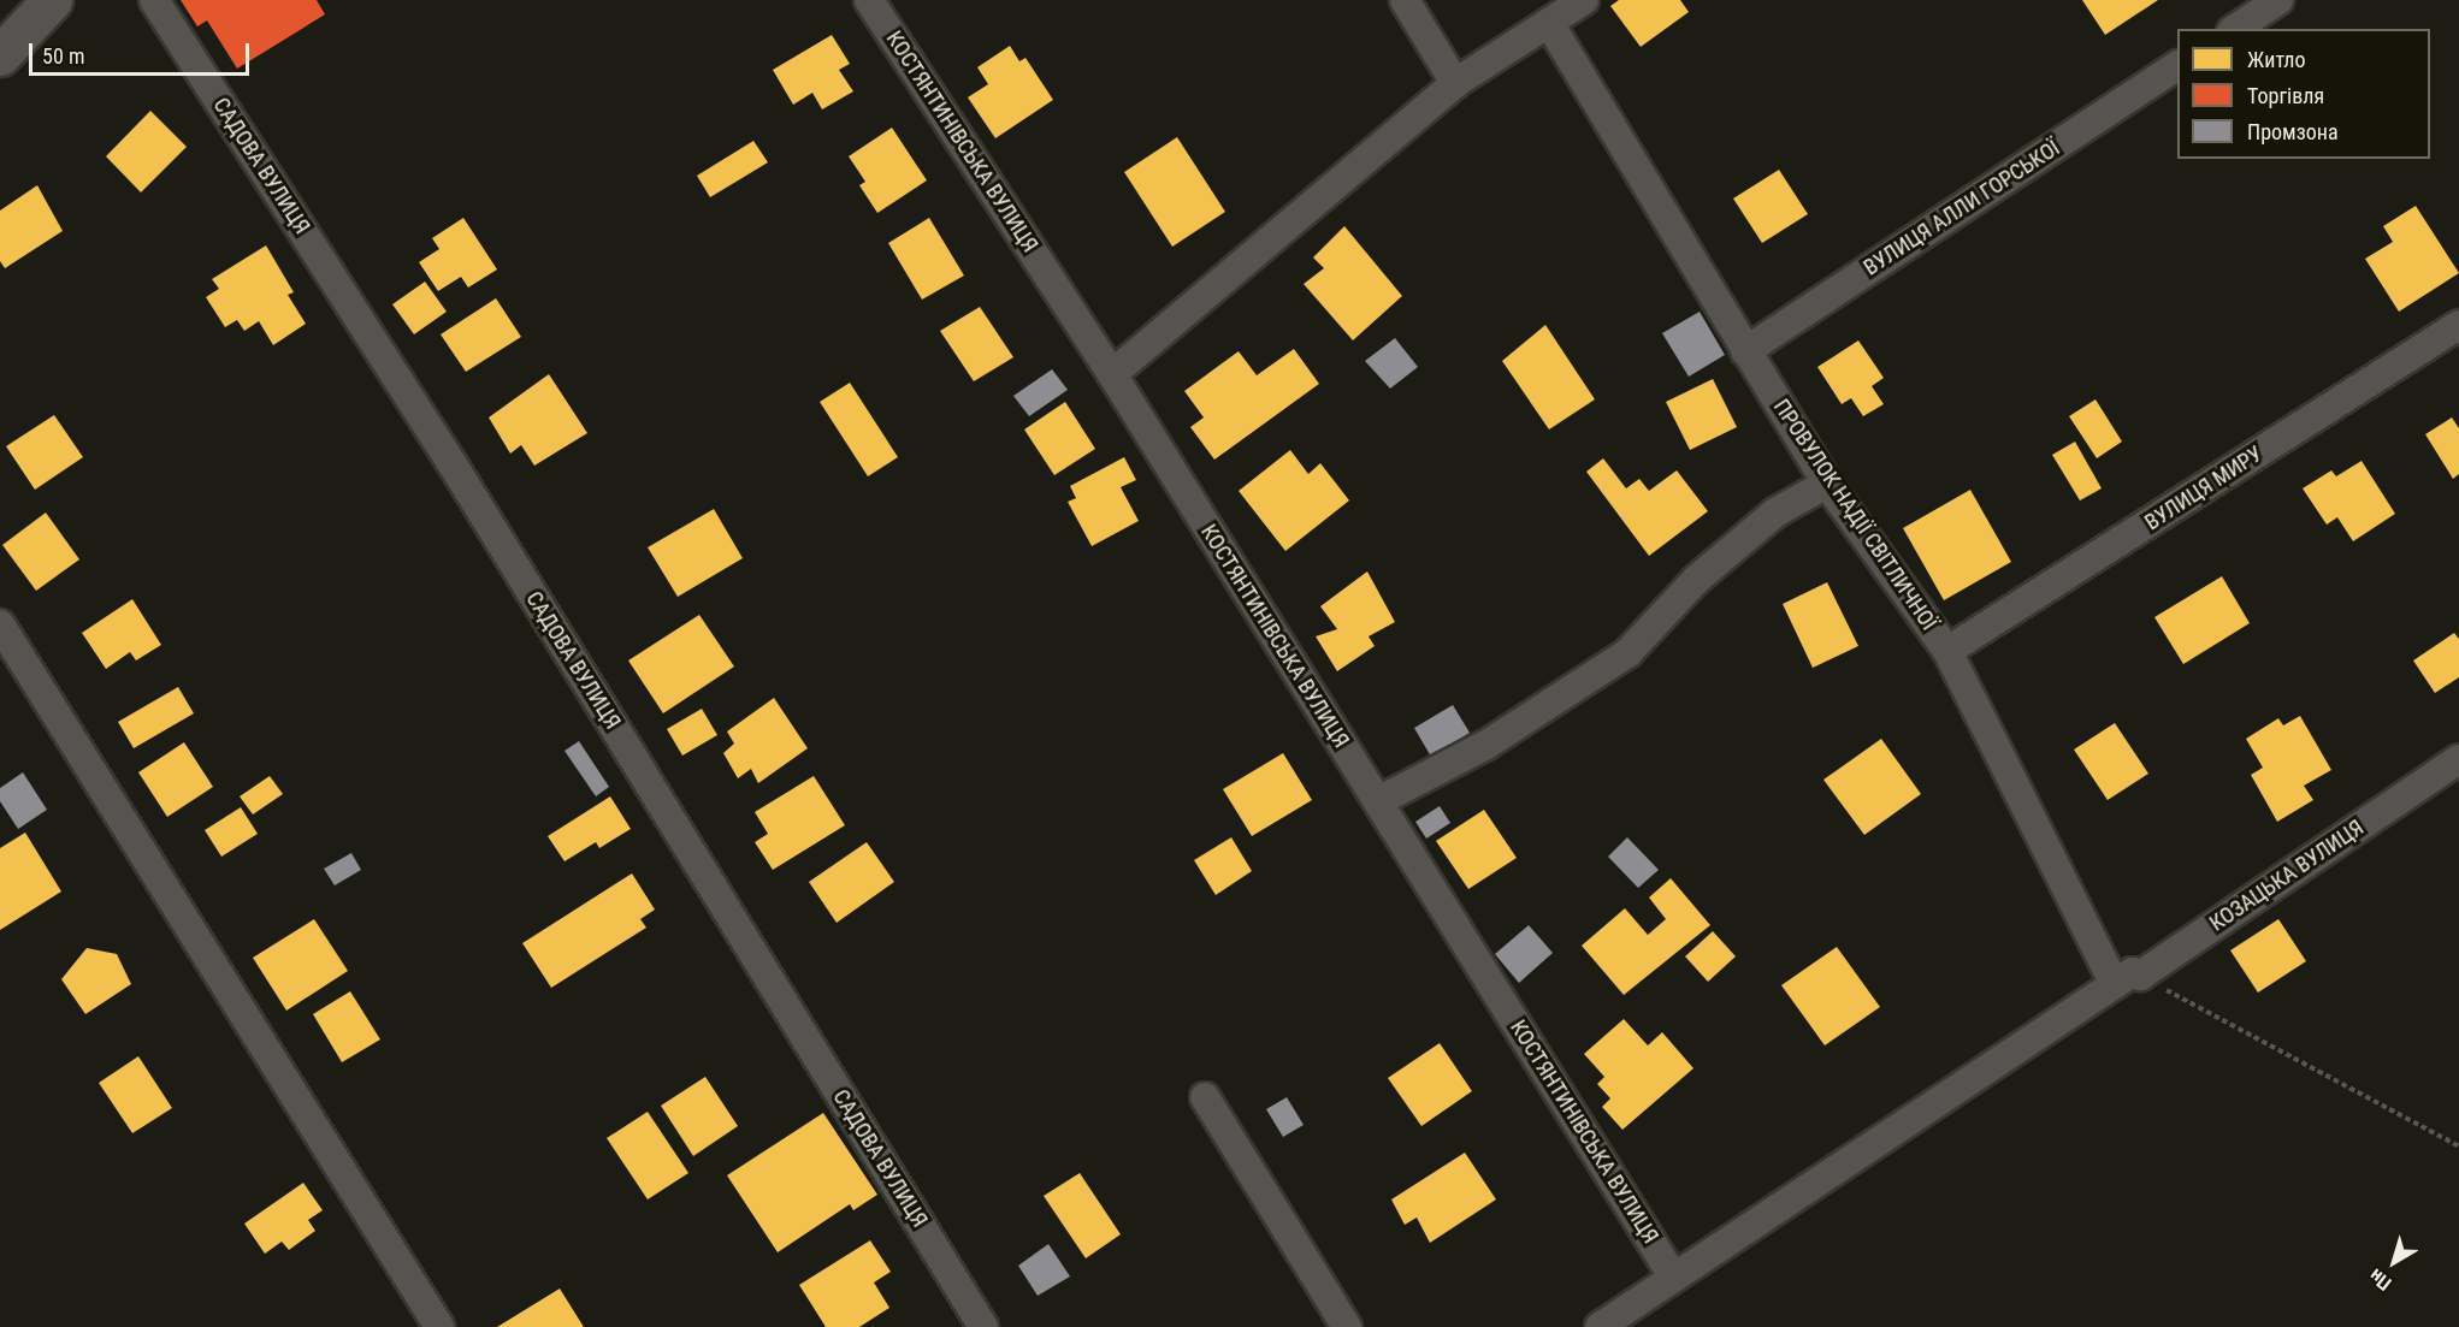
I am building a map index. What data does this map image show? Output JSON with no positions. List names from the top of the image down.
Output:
{
  "streets": {
    "street": [
      "КОСТЯНТИНІВСЬКА ВУЛИЦЯ",
      "САДОВА ВУЛИЦЯ",
      "ВУЛИЦЯ АЛЛИ ГОРСЬКОЇ",
      "ВУЛИЦЯ МИРУ",
      "ПРОВУЛОК НАДІЇ СВІТЛИЧНОЇ",
      "КОЗАЦЬКА ВУЛИЦЯ"
    ]
  },
  "crossings": [
    ["КОСТЯНТИНІВСЬКА ВУЛИЦЯ", "КОЗАЦЬКА ВУЛИЦЯ"],
    ["ВУЛИЦЯ АЛЛИ ГОРСЬКОЇ", "ПРОВУЛОК НАДІЇ СВІТЛИЧНОЇ"],
    ["ВУЛИЦЯ МИРУ", "ПРОВУЛОК НАДІЇ СВІТЛИЧНОЇ"],
    ["ПРОВУЛОК НАДІЇ СВІТЛИЧНОЇ", "КОЗАЦЬКА ВУЛИЦЯ"]
  ],
  "legend": ["Житло", "Торгівля", "Промзона"],
  "scale_bar": "50 m",
  "north": "bottom left"
}
